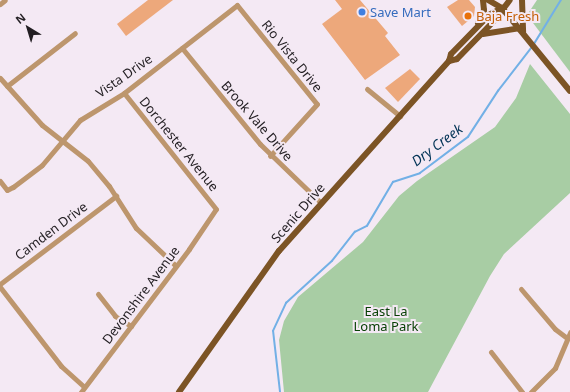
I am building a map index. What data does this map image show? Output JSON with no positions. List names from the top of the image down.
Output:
{
  "streets": {
    "main road": ["Scenic Drive"],
    "street": [
      "Rio Vista Drive",
      "Vista Drive",
      "Brook Vale Drive",
      "Dorchester Avenue",
      "Camden Drive",
      "Devonshire Avenue"
    ]
  },
  "crossings": [
    ["Rio Vista Drive", "Vista Drive"],
    ["Rio Vista Drive", "Brook Vale Drive"],
    ["Vista Drive", "Brook Vale Drive"],
    ["Vista Drive", "Dorchester Avenue"],
    ["Brook Vale Drive", "Scenic Drive"],
    ["Dorchester Avenue", "Devonshire Avenue"]
  ],
  "water": ["Dry Creek"],
  "parks": ["East La Loma Park"],
  "places": ["Save Mart", "Baja Fresh"],
  "north": "top left"
}
